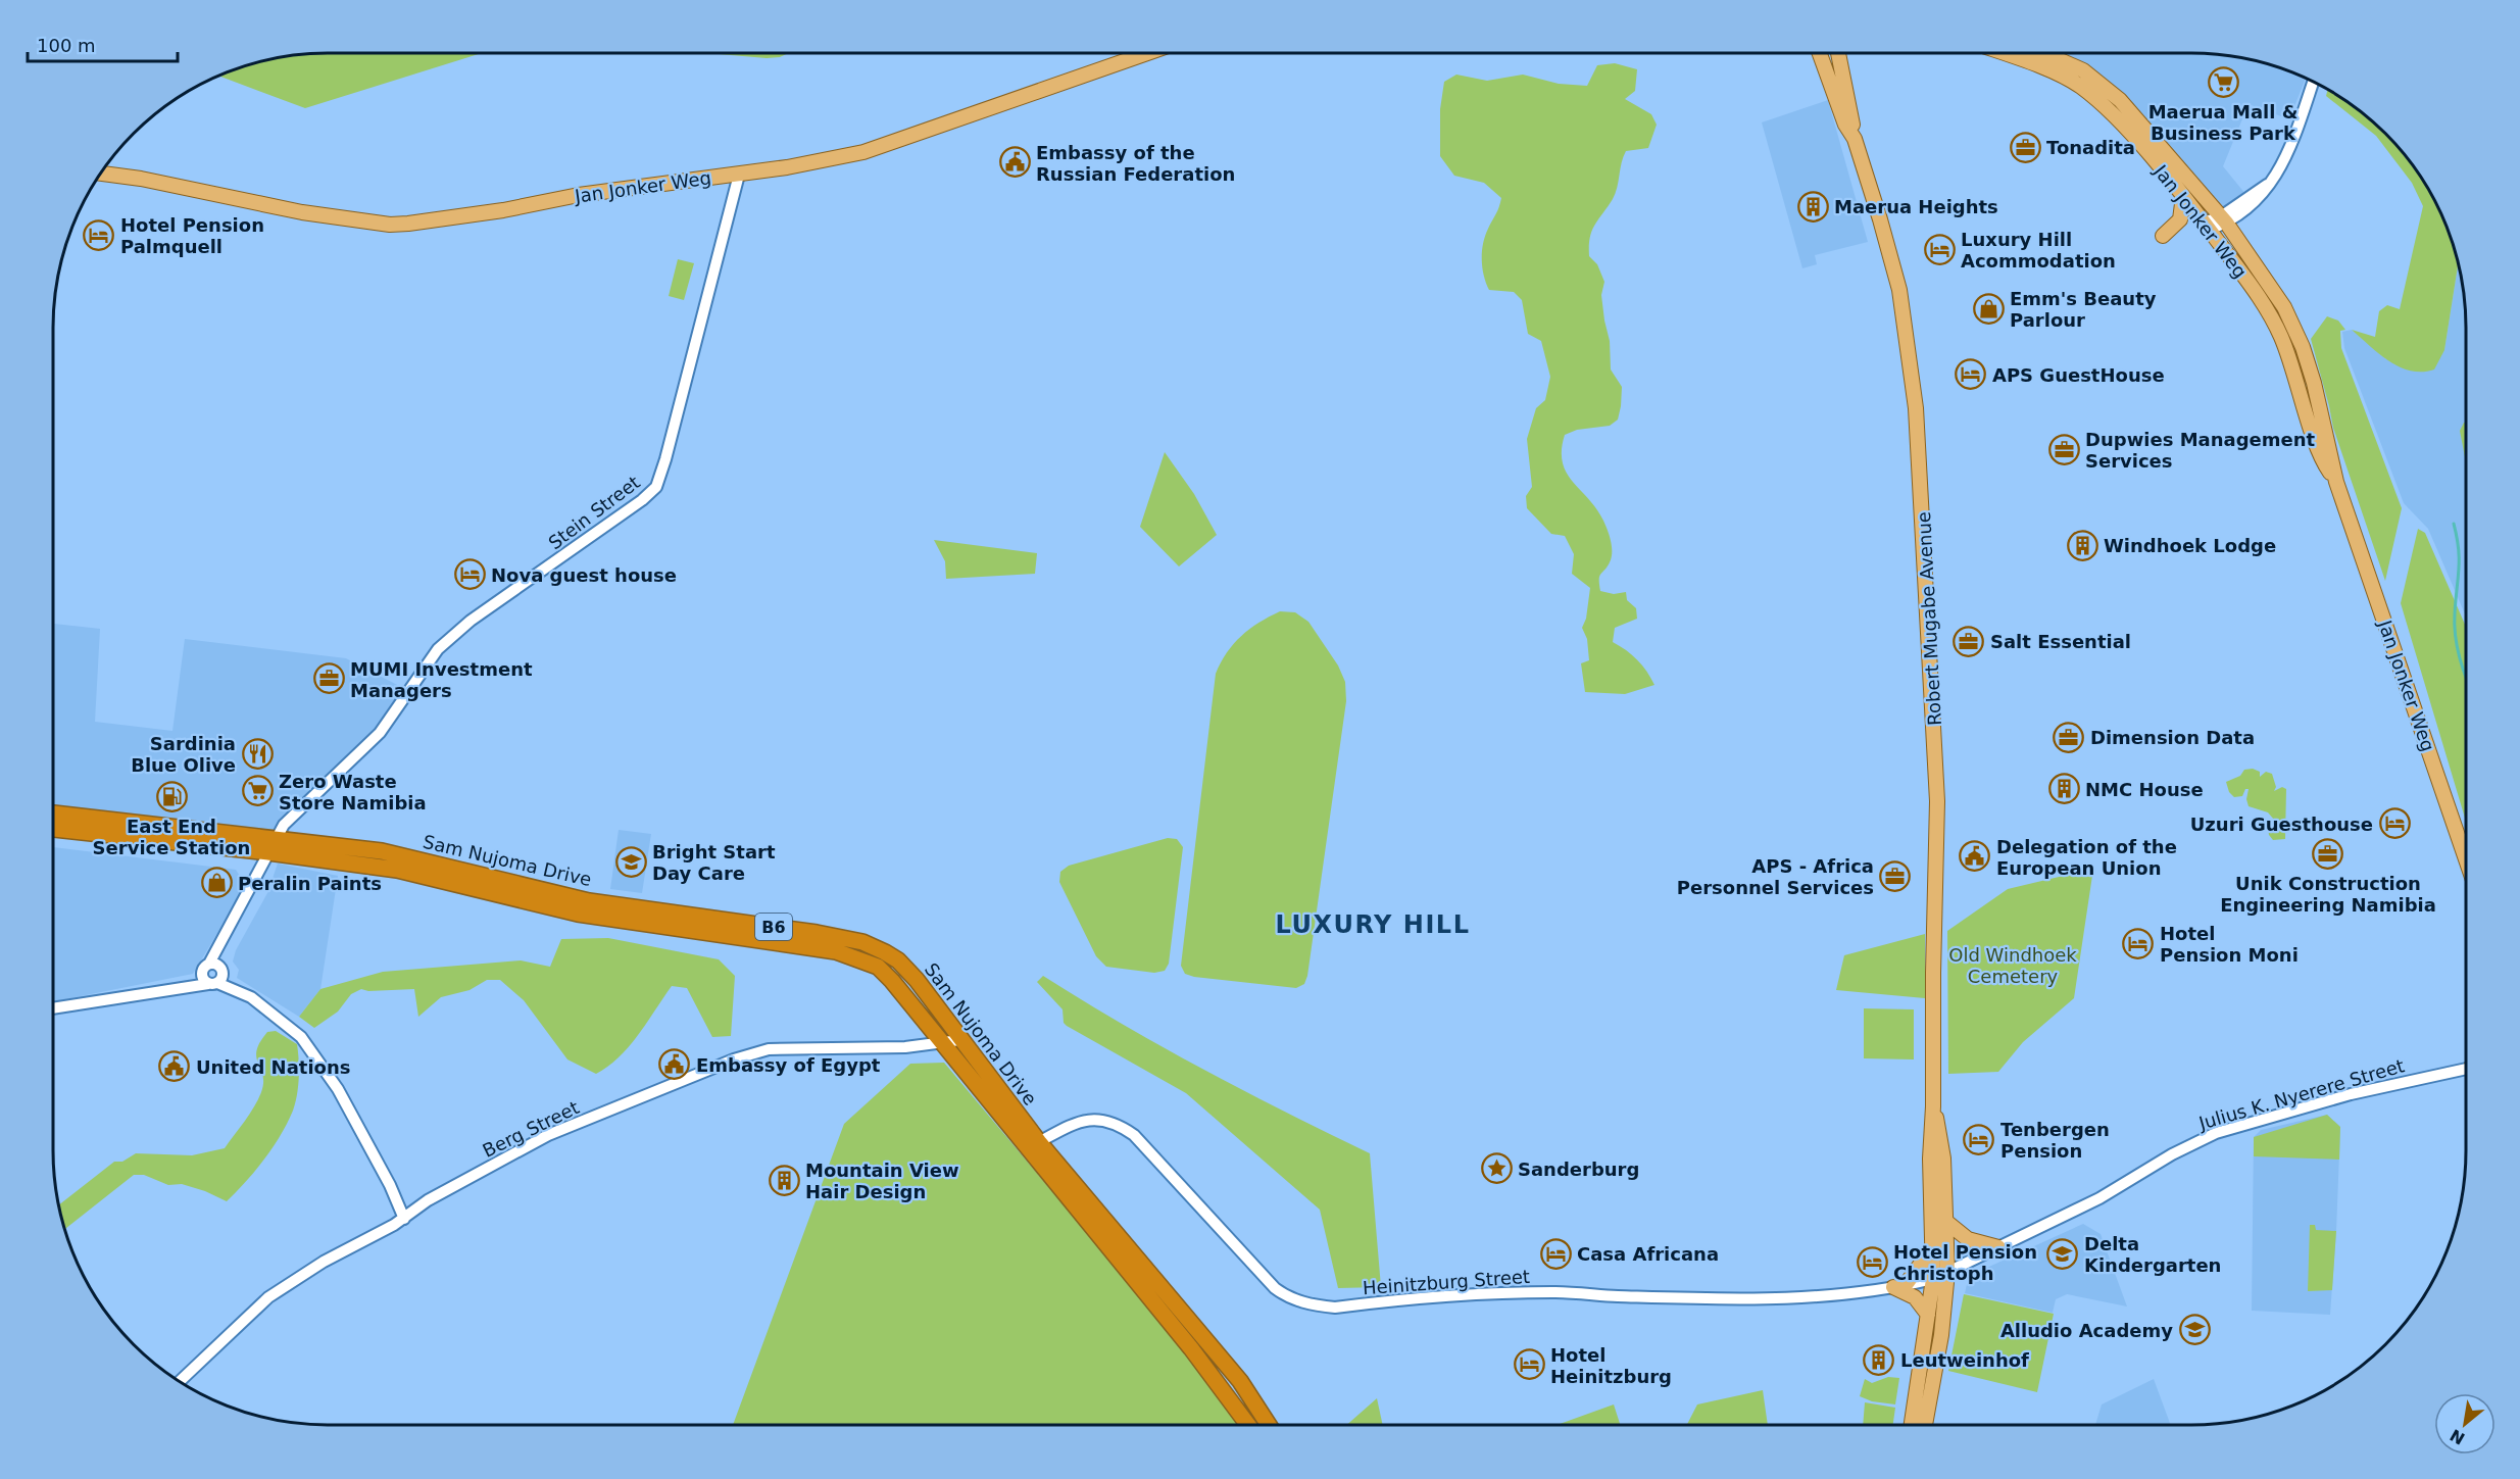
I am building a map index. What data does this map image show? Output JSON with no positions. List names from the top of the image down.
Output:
{
  "streets": {
    "highway": ["Sam Nujoma Drive", "B6"],
    "main road": ["Jan Jonker Weg", "Robert Mugabe Avenue"],
    "street": [
      "Stein Street",
      "Julius K. Nyerere Street",
      "Berg Street",
      "Heinitzburg Street"
    ]
  },
  "crossings": [
    ["Jan Jonker Weg", "Stein Street"],
    ["Stein Street", "Sam Nujoma Drive"],
    ["Robert Mugabe Avenue", "Julius K. Nyerere Street"],
    ["Robert Mugabe Avenue", "Heinitzburg Street"],
    ["Sam Nujoma Drive", "Berg Street"],
    ["Sam Nujoma Drive", "Heinitzburg Street"],
    ["Julius K. Nyerere Street", "Heinitzburg Street"]
  ],
  "districts": ["LUXURY HILL"],
  "parks": ["Old Windhoek Cemetery"],
  "places": {
    "supermarket": ["Maerua Mall & Business Park", "Zero Waste Store Namibia"],
    "office": [
      "Tonadita",
      "Dupwies Management Services",
      "Salt Essential",
      "MUMI Investment Managers",
      "Dimension Data",
      "Unik Construction Engineering Namibia",
      "APS - Africa Personnel Services"
    ],
    "public building": [
      "Embassy of the Russian Federation",
      "Delegation of the European Union",
      "Embassy of Egypt",
      "United Nations"
    ],
    "building": [
      "Maerua Heights",
      "Windhoek Lodge",
      "NMC House",
      "Mountain View Hair Design",
      "Leutweinhof"
    ],
    "hotel": [
      "Hotel Pension Palmquell",
      "Luxury Hill Acommodation",
      "APS GuestHouse",
      "Nova guest house",
      "Uzuri Guesthouse",
      "Hotel Pension Moni",
      "Tenbergen Pension",
      "Casa Africana",
      "Hotel Pension Christoph",
      "Hotel Heinitzburg"
    ],
    "shop": ["Emm's Beauty Parlour", "Peralin Paints"],
    "restaurant": ["Sardinia Blue Olive"],
    "fuel station": ["East End Service Station"],
    "school or university": ["Bright Start Day Care", "Delta Kindergarten", "Alludio Academy"],
    "place": ["Sanderburg"]
  },
  "scale_bar": "100 m",
  "north": "bottom left"
}
